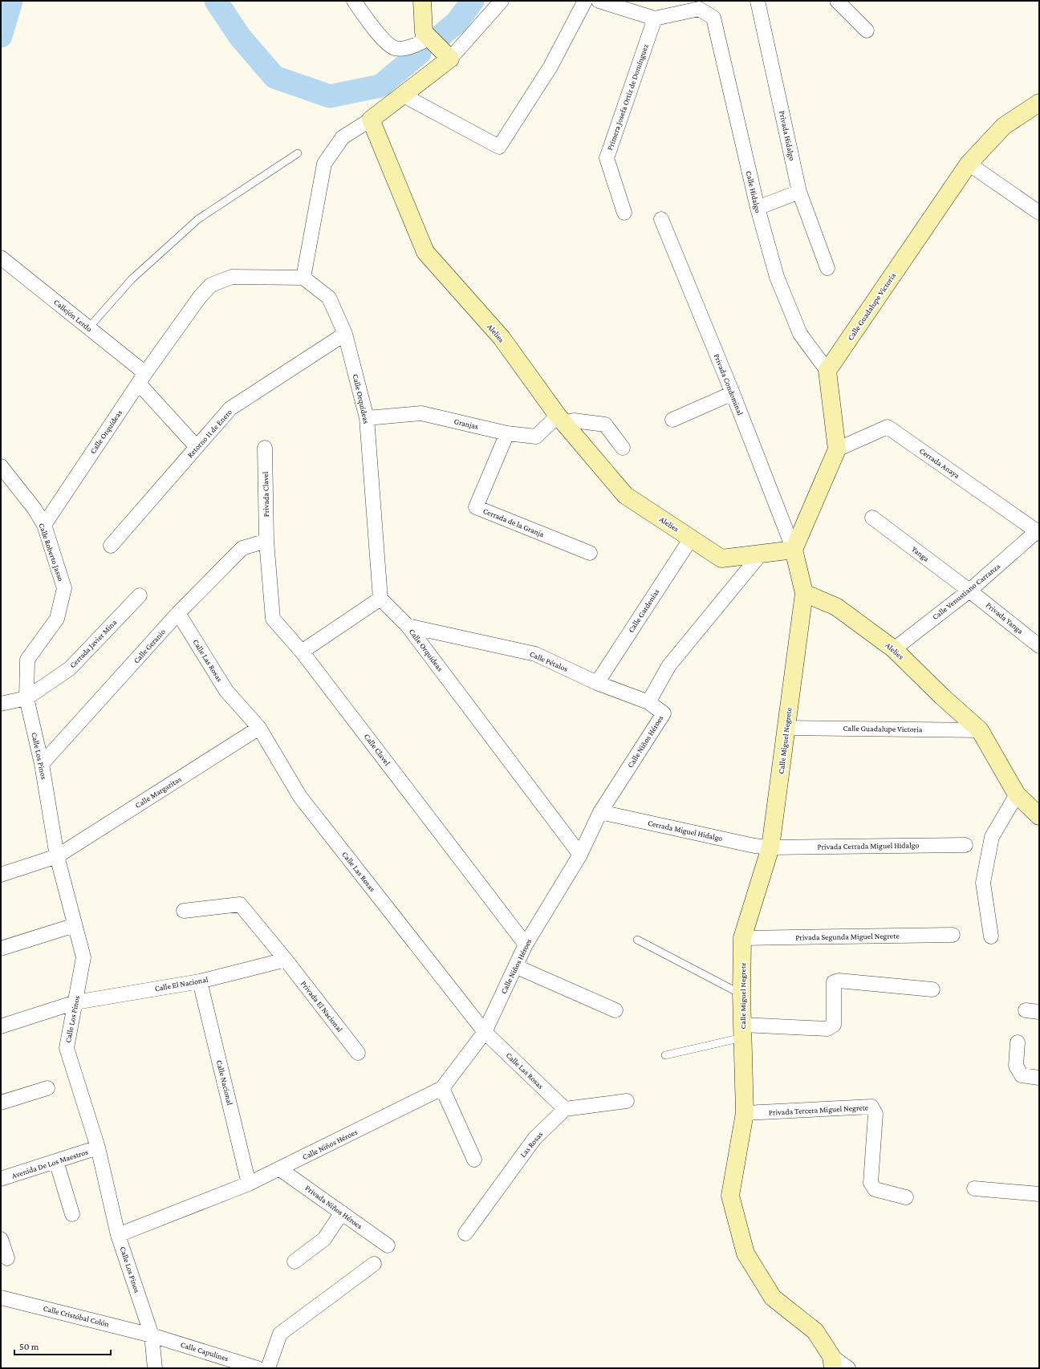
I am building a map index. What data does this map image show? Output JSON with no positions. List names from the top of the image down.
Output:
{
  "streets": {
    "street": [
      "Primera Josefa Ortiz de Domínguez",
      "Privada Hidalgo",
      "Calle Hidalgo",
      "Calle Guadalupe Victoria",
      "Callejón Lerdo",
      "Alelies",
      "Privada Condominal",
      "Calle Orquídeas",
      "Granjas",
      "Retorno 11 de Enero",
      "Cerrada Anaya",
      "Privada Clavel",
      "Cerrada de la Granja",
      "Calle Roberto Jasso",
      "Yanga",
      "Calle Venustiano Carranza",
      "Calle Gardenias",
      "Privada Yanga",
      "Cerrada Javier Mina",
      "Calle Geranio",
      "Calle Las Rosas",
      "Calle Pétalos",
      "Calle Miguel Negrete",
      "Calle Niños Héroes",
      "Calle Clavel",
      "Calle Los Pinos",
      "Calle Margaritas",
      "Cerrada Miguel Hidalgo",
      "Privada Cerrada Miguel Hidalgo",
      "Privada Segunda Miguel Negrete",
      "Calle El Nacional",
      "Privada El Nacional",
      "Calle Nacional",
      "Privada Tercera Miguel Negrete",
      "Las Rosas",
      "Avenida De Los Maestros",
      "Privada Niños Héroes",
      "Calle Cristóbal Colón",
      "Calle Capulines"
    ]
  },
  "crossings": [
    ["Calle Hidalgo", "Calle Guadalupe Victoria"],
    ["Calle Guadalupe Victoria", "Alelies"],
    ["Calle Guadalupe Victoria", "Calle Miguel Negrete"],
    ["Callejón Lerdo", "Calle Orquídeas"],
    ["Callejón Lerdo", "Retorno 11 de Enero"],
    ["Alelies", "Privada Condominal"],
    ["Alelies", "Granjas"],
    ["Alelies", "Calle Venustiano Carranza"],
    ["Alelies", "Calle Gardenias"],
    ["Alelies", "Calle Miguel Negrete"],
    ["Calle Orquídeas", "Granjas"],
    ["Calle Orquídeas", "Retorno 11 de Enero"],
    ["Calle Orquídeas", "Calle Roberto Jasso"],
    ["Calle Orquídeas", "Calle Pétalos"],
    ["Calle Orquídeas", "Calle Niños Héroes"],
    ["Granjas", "Cerrada de la Granja"],
    ["Cerrada Anaya", "Calle Venustiano Carranza"],
    ["Privada Clavel", "Calle Geranio"],
    ["Privada Clavel", "Calle Clavel"],
    ["Calle Roberto Jasso", "Cerrada Javier Mina"],
    ["Calle Roberto Jasso", "Calle Los Pinos"],
    ["Yanga", "Calle Venustiano Carranza"],
    ["Yanga", "Privada Yanga"],
    ["Calle Venustiano Carranza", "Privada Yanga"],
    ["Calle Gardenias", "Calle Pétalos"],
    ["Cerrada Javier Mina", "Calle Los Pinos"],
    ["Calle Geranio", "Calle Las Rosas"],
    ["Calle Geranio", "Calle Clavel"],
    ["Calle Geranio", "Calle Los Pinos"],
    ["Calle Las Rosas", "Calle Niños Héroes"],
    ["Calle Las Rosas", "Calle Margaritas"],
    ["Calle Las Rosas", "Las Rosas"],
    ["Calle Pétalos", "Calle Niños Héroes"],
    ["Calle Miguel Negrete", "Cerrada Miguel Hidalgo"],
    ["Calle Miguel Negrete", "Privada Cerrada Miguel Hidalgo"],
    ["Calle Miguel Negrete", "Privada Segunda Miguel Negrete"],
    ["Calle Miguel Negrete", "Privada Tercera Miguel Negrete"],
    ["Calle Niños Héroes", "Calle Clavel"],
    ["Calle Niños Héroes", "Calle Los Pinos"],
    ["Calle Niños Héroes", "Cerrada Miguel Hidalgo"],
    ["Calle Niños Héroes", "Calle Nacional"],
    ["Calle Niños Héroes", "Privada Niños Héroes"],
    ["Calle Los Pinos", "Calle Margaritas"],
    ["Calle Los Pinos", "Calle El Nacional"],
    ["Calle Los Pinos", "Avenida De Los Maestros"],
    ["Calle Los Pinos", "Calle Cristóbal Colón"],
    ["Calle Los Pinos", "Calle Capulines"],
    ["Cerrada Miguel Hidalgo", "Privada Cerrada Miguel Hidalgo"],
    ["Calle El Nacional", "Privada El Nacional"],
    ["Calle El Nacional", "Calle Nacional"],
    ["Calle Cristóbal Colón", "Calle Capulines"]
  ],
  "scale_bar": "50 m"
}
